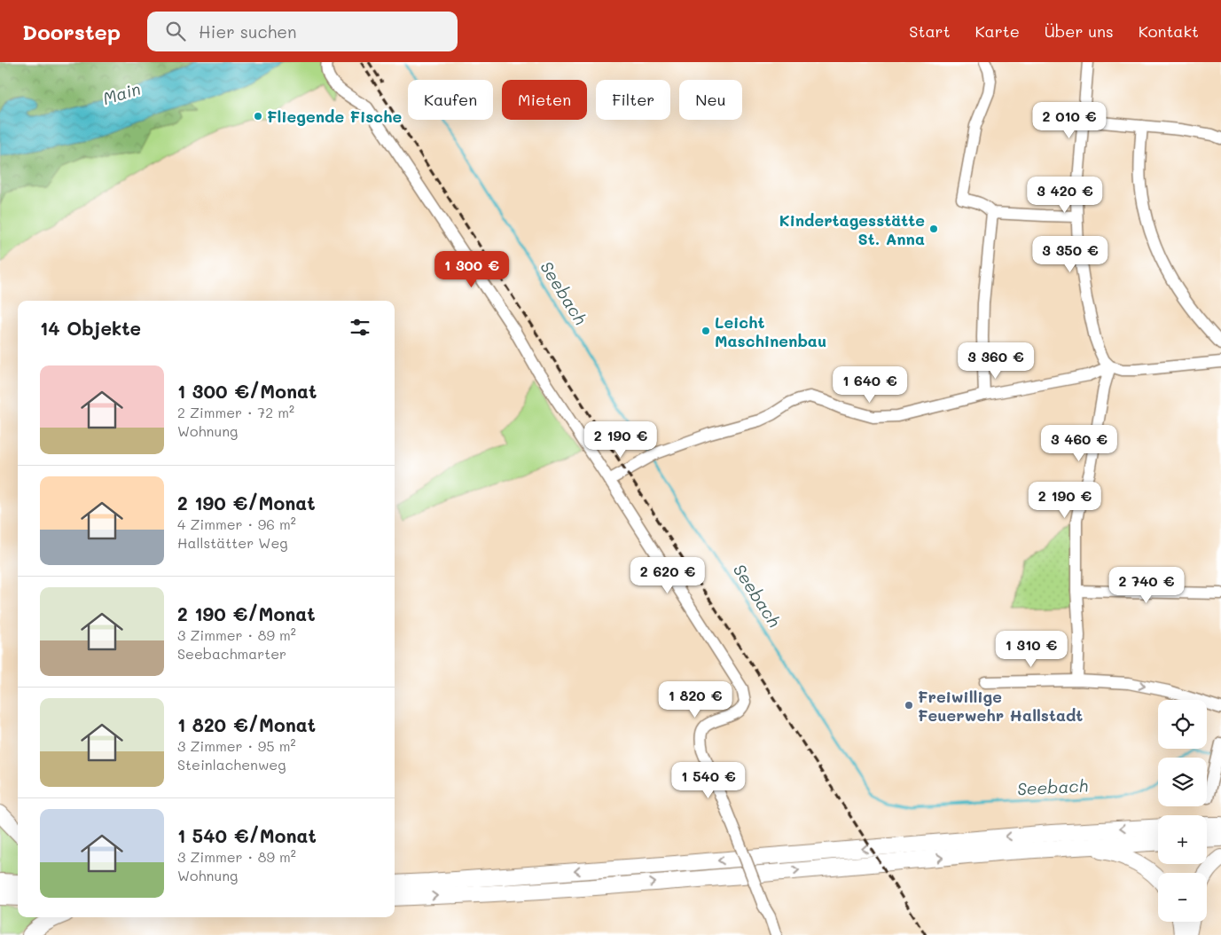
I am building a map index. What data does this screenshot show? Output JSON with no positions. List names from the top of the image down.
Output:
{
  "water": ["Main", "Seebach"],
  "places": [
    "Fliegende Fische",
    "Kindertagesstätte St. Anna",
    "Leicht Maschinenbau",
    "Freiwillige Feuerwehr Hallstadt"
  ],
  "page": {
    "header": "Doorstep",
    "search": "Hier suchen",
    "nav": [
      "Start",
      "Karte",
      "Über uns",
      "Kontakt"
    ],
    "chip": [
      "Kaufen",
      "Mieten",
      "Filter",
      "Neu"
    ],
    "price": [
      "2 010 €",
      "3 420 €",
      "3 350 €",
      "1 300 €",
      "3 360 €",
      "1 640 €",
      "2 190 €",
      "3 460 €",
      "2 190 €",
      "2 620 €",
      "2 740 €",
      "1 310 €",
      "1 820 €",
      "1 540 €"
    ],
    "heading": "14 Objekte",
    "list": [
      {
        "name": "1 300 €/Monat",
        "note": "2 Zimmer · 72 m² · Wohnung"
      },
      {
        "name": "2 190 €/Monat",
        "note": "4 Zimmer · 96 m² · Hallstätter Weg"
      },
      {
        "name": "2 190 €/Monat",
        "note": "3 Zimmer · 89 m² · Seebachmarter"
      },
      {
        "name": "1 820 €/Monat",
        "note": "3 Zimmer · 95 m² · Steinlachenweg"
      },
      {
        "name": "1 540 €/Monat",
        "note": "3 Zimmer · 89 m² · Wohnung"
      }
    ],
    "map_buttons": ["+", "−"]
  }
}
